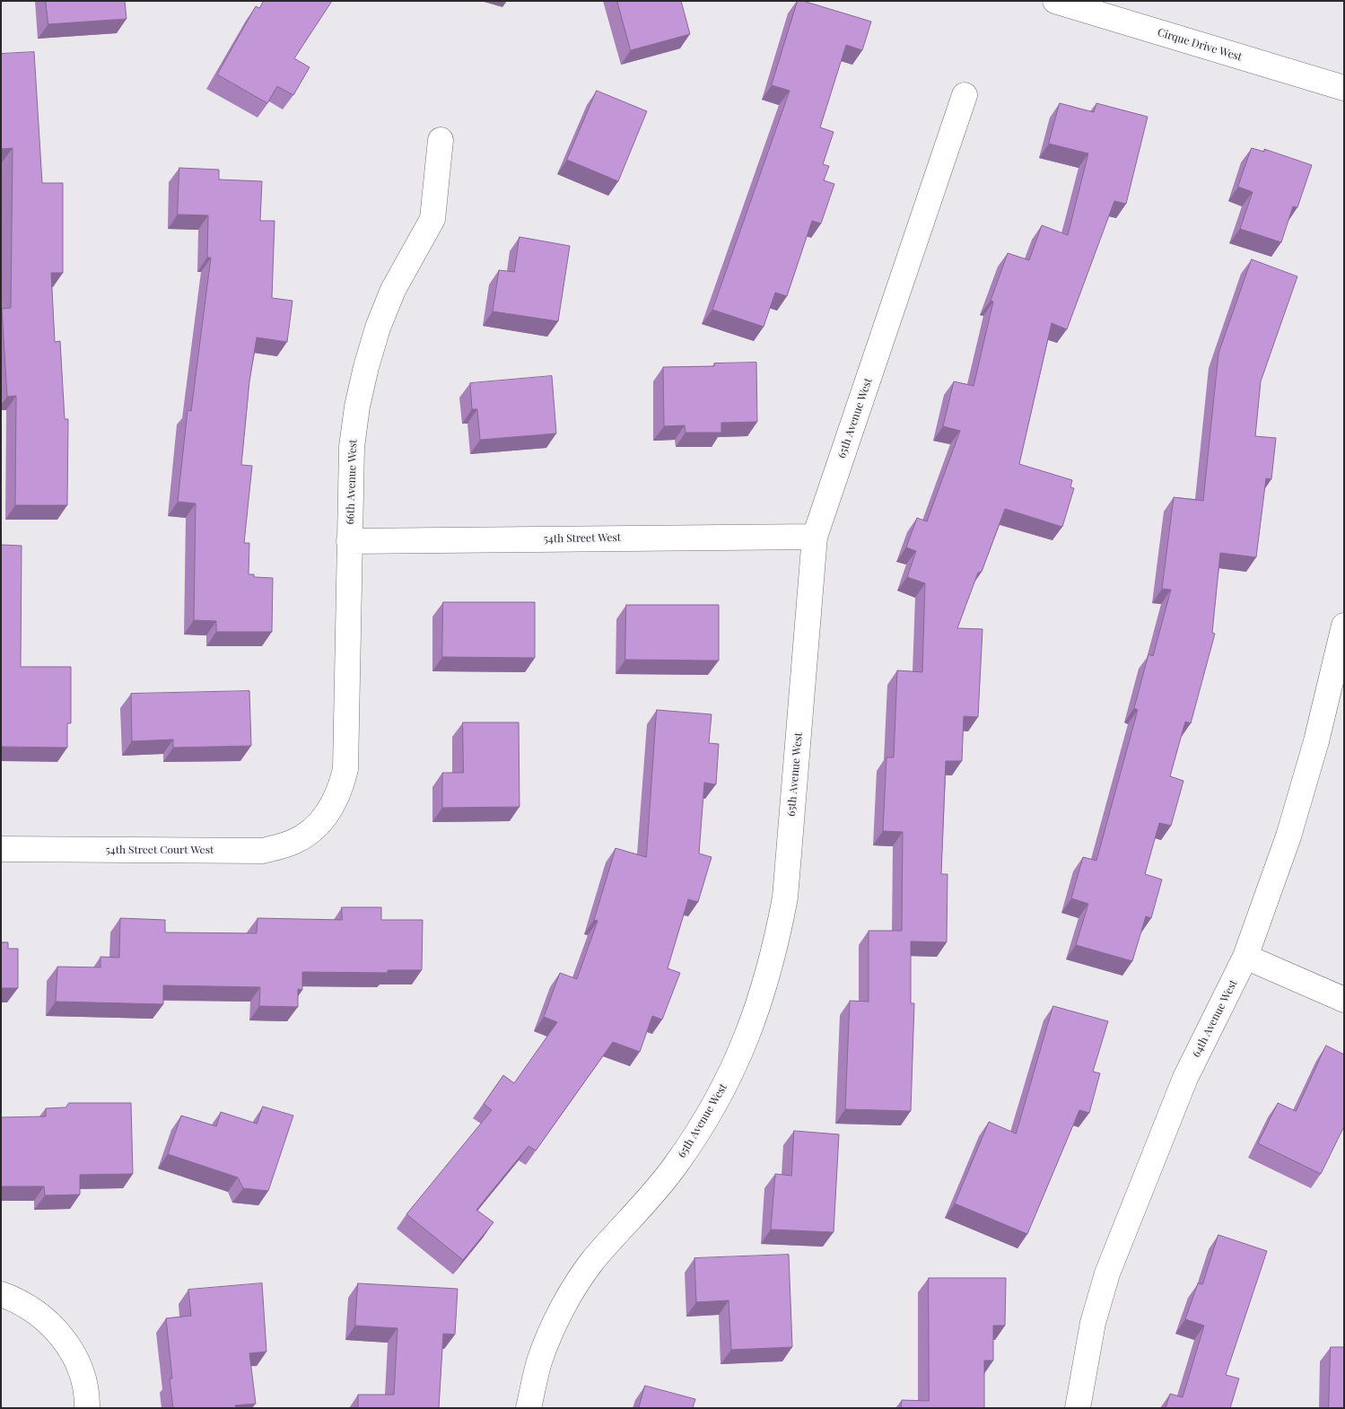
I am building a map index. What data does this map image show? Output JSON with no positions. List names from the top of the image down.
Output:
{
  "streets": {
    "street": [
      "Cirque Drive West",
      "65th Avenue West",
      "66th Avenue West",
      "54th Street West",
      "54th Street Court West",
      "64th Avenue West"
    ]
  },
  "crossings": [
    ["65th Avenue West", "54th Street West"],
    ["66th Avenue West", "54th Street West"],
    ["66th Avenue West", "54th Street Court West"]
  ]
}
